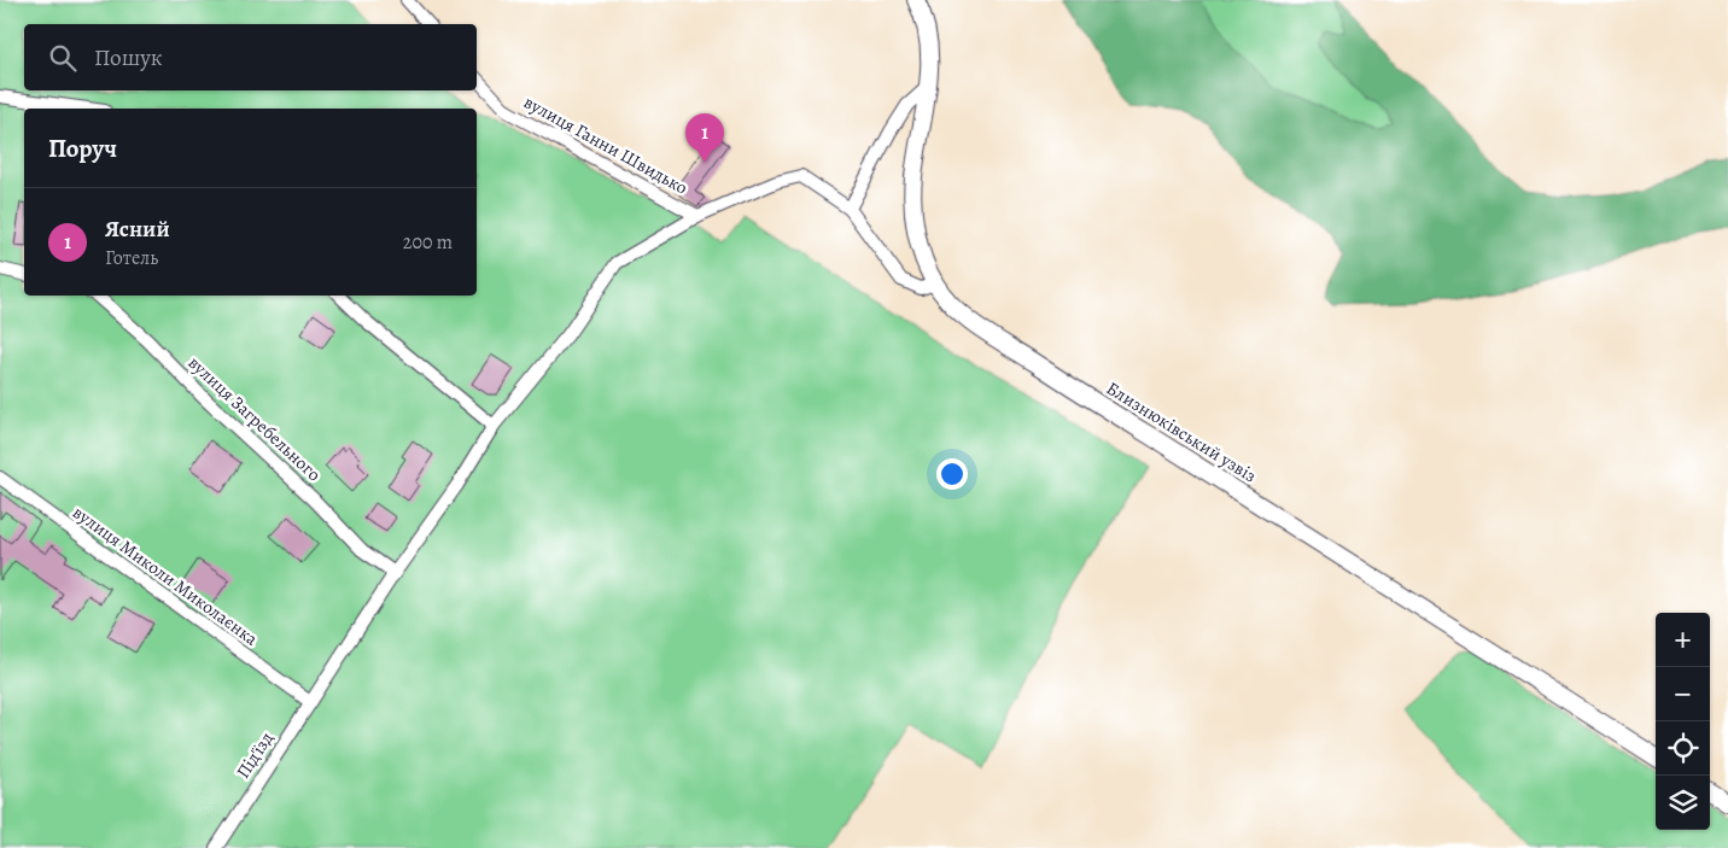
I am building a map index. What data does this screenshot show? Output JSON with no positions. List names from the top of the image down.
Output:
{
  "streets": {
    "street": [
      "вулиця Ганни Швидько",
      "вулиця Загребельного",
      "Близнюківський узвіз",
      "вулиця Миколи Миколаєнка",
      "Під'їзд"
    ]
  },
  "crossings": [
    ["вулиця Ганни Швидько", "Під'їзд"],
    ["вулиця Загребельного", "Під'їзд"],
    ["Близнюківський узвіз", "Під'їзд"],
    ["вулиця Миколи Миколаєнка", "Під'їзд"]
  ],
  "page": {
    "search": "Пошук",
    "heading": "Поруч",
    "pins": "1",
    "list": [
      {
        "mark": "1",
        "name": "Ясний",
        "note": "Готель",
        "value": "200 m"
      }
    ],
    "map_buttons": ["+", "−"]
  }
}
